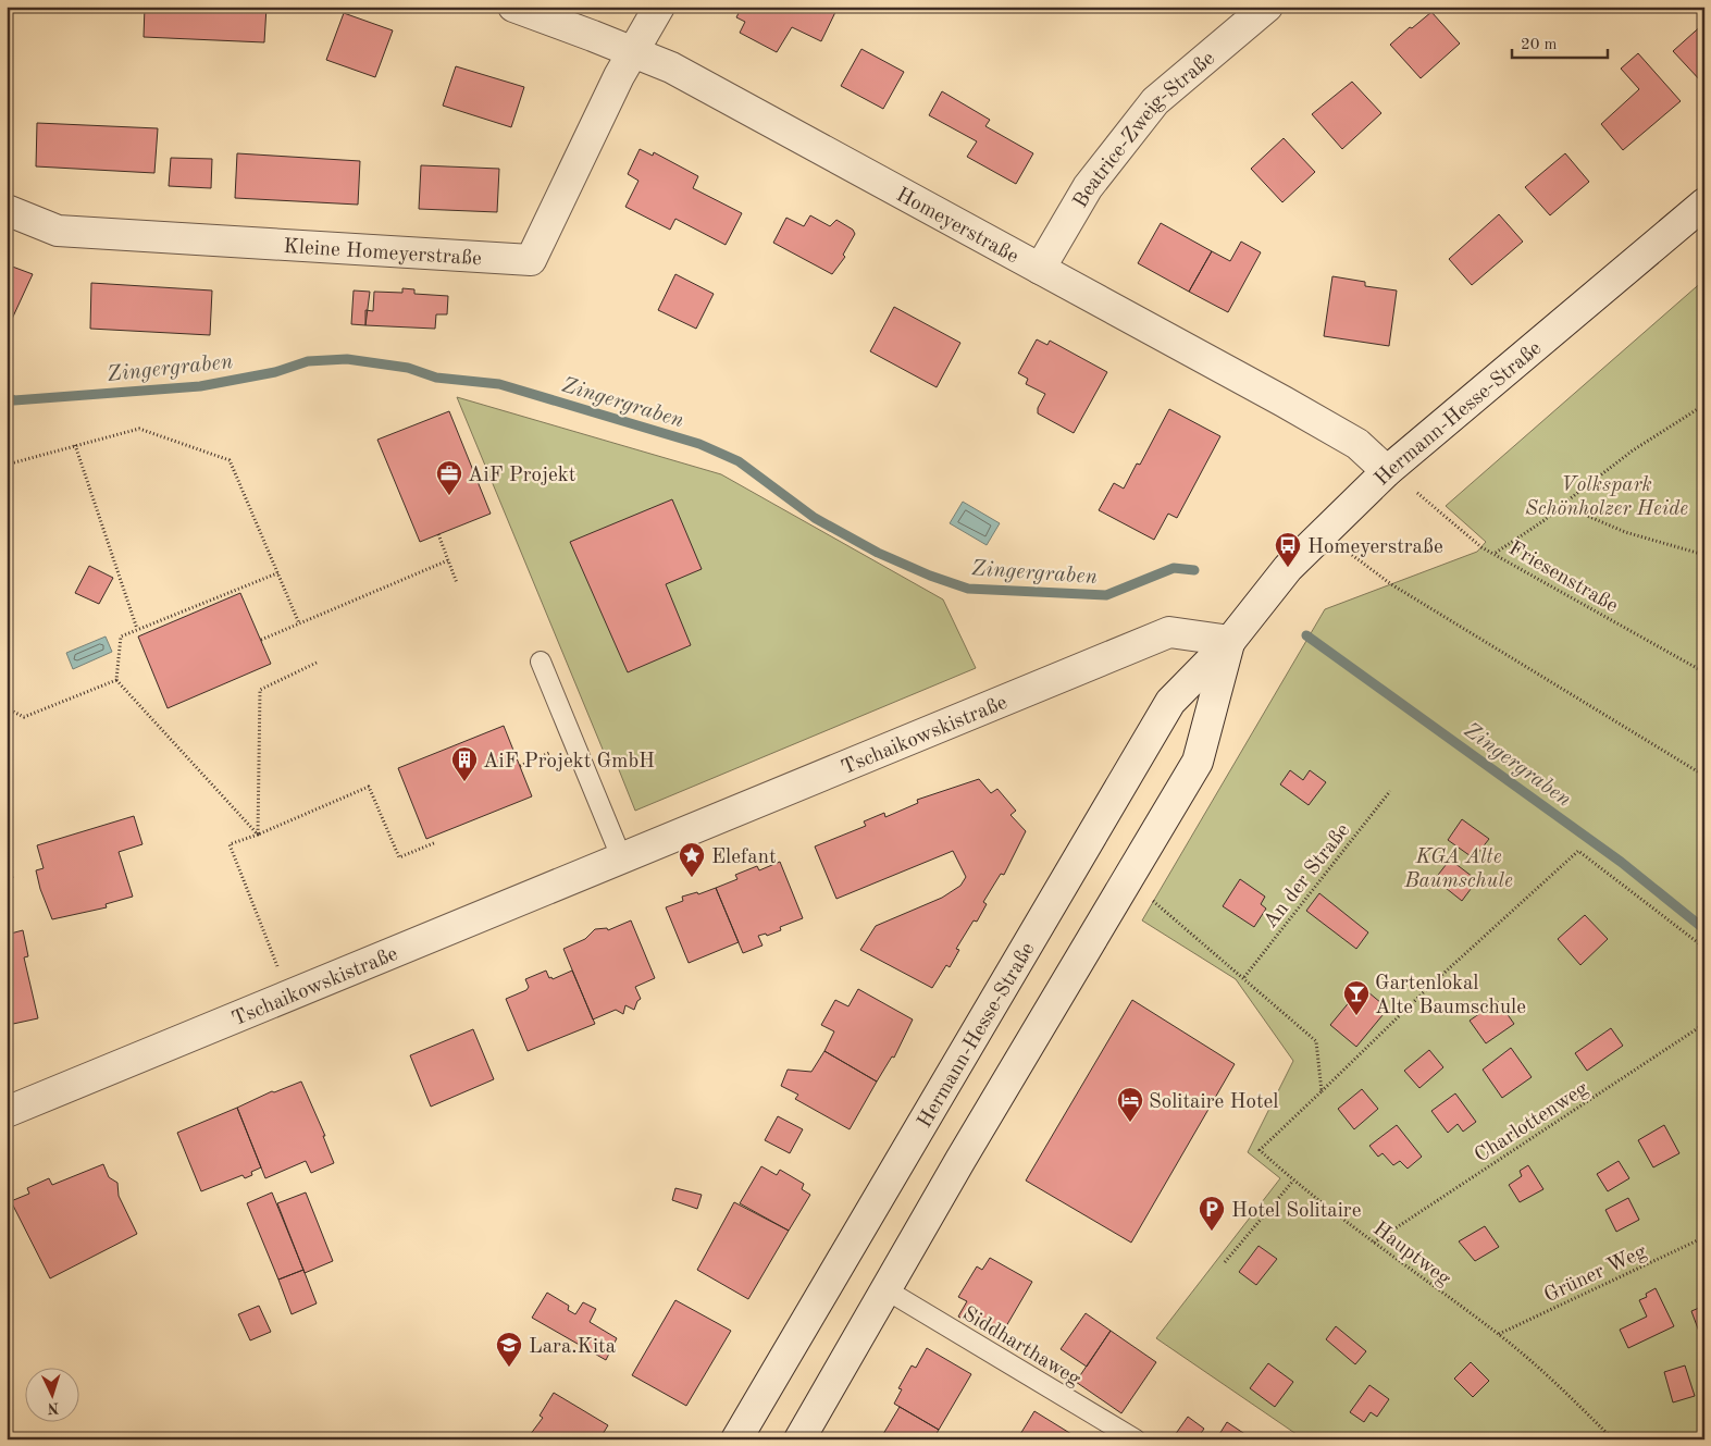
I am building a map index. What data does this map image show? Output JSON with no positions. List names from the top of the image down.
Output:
{
  "streets": {
    "street": [
      "Beatrice-Zweig-Straße",
      "Homeyerstraße",
      "Kleine Homeyerstraße",
      "Hermann-Hesse-Straße",
      "Tschaikowskistraße"
    ],
    "lane": ["Siddharthaweg"],
    "path": [
      "Friesenstraße",
      "An der Straße",
      "Charlottenweg",
      "Hauptweg",
      "Grüner Weg"
    ]
  },
  "crossings": [
    ["Beatrice-Zweig-Straße", "Homeyerstraße"],
    ["Homeyerstraße", "Kleine Homeyerstraße"],
    ["Homeyerstraße", "Hermann-Hesse-Straße"],
    ["Hermann-Hesse-Straße", "Tschaikowskistraße"],
    ["Hermann-Hesse-Straße", "Siddharthaweg"],
    ["Charlottenweg", "Hauptweg"],
    ["Hauptweg", "Grüner Weg"]
  ],
  "water": ["Zingergraben"],
  "parks": ["Volkspark Schönholzer Heide", "KGA Alte Baumschule"],
  "places": {
    "office": ["AiF Projekt"],
    "bus stop": ["Homeyerstraße"],
    "building": ["AiF Projekt GmbH"],
    "place": ["Elefant"],
    "bar": ["Gartenlokal Alte Baumschule"],
    "hotel": ["Solitaire Hotel"],
    "parking": ["Hotel Solitaire"],
    "school or university": ["Lara.Kita"]
  },
  "scale_bar": "20 m",
  "north": "bottom"
}
